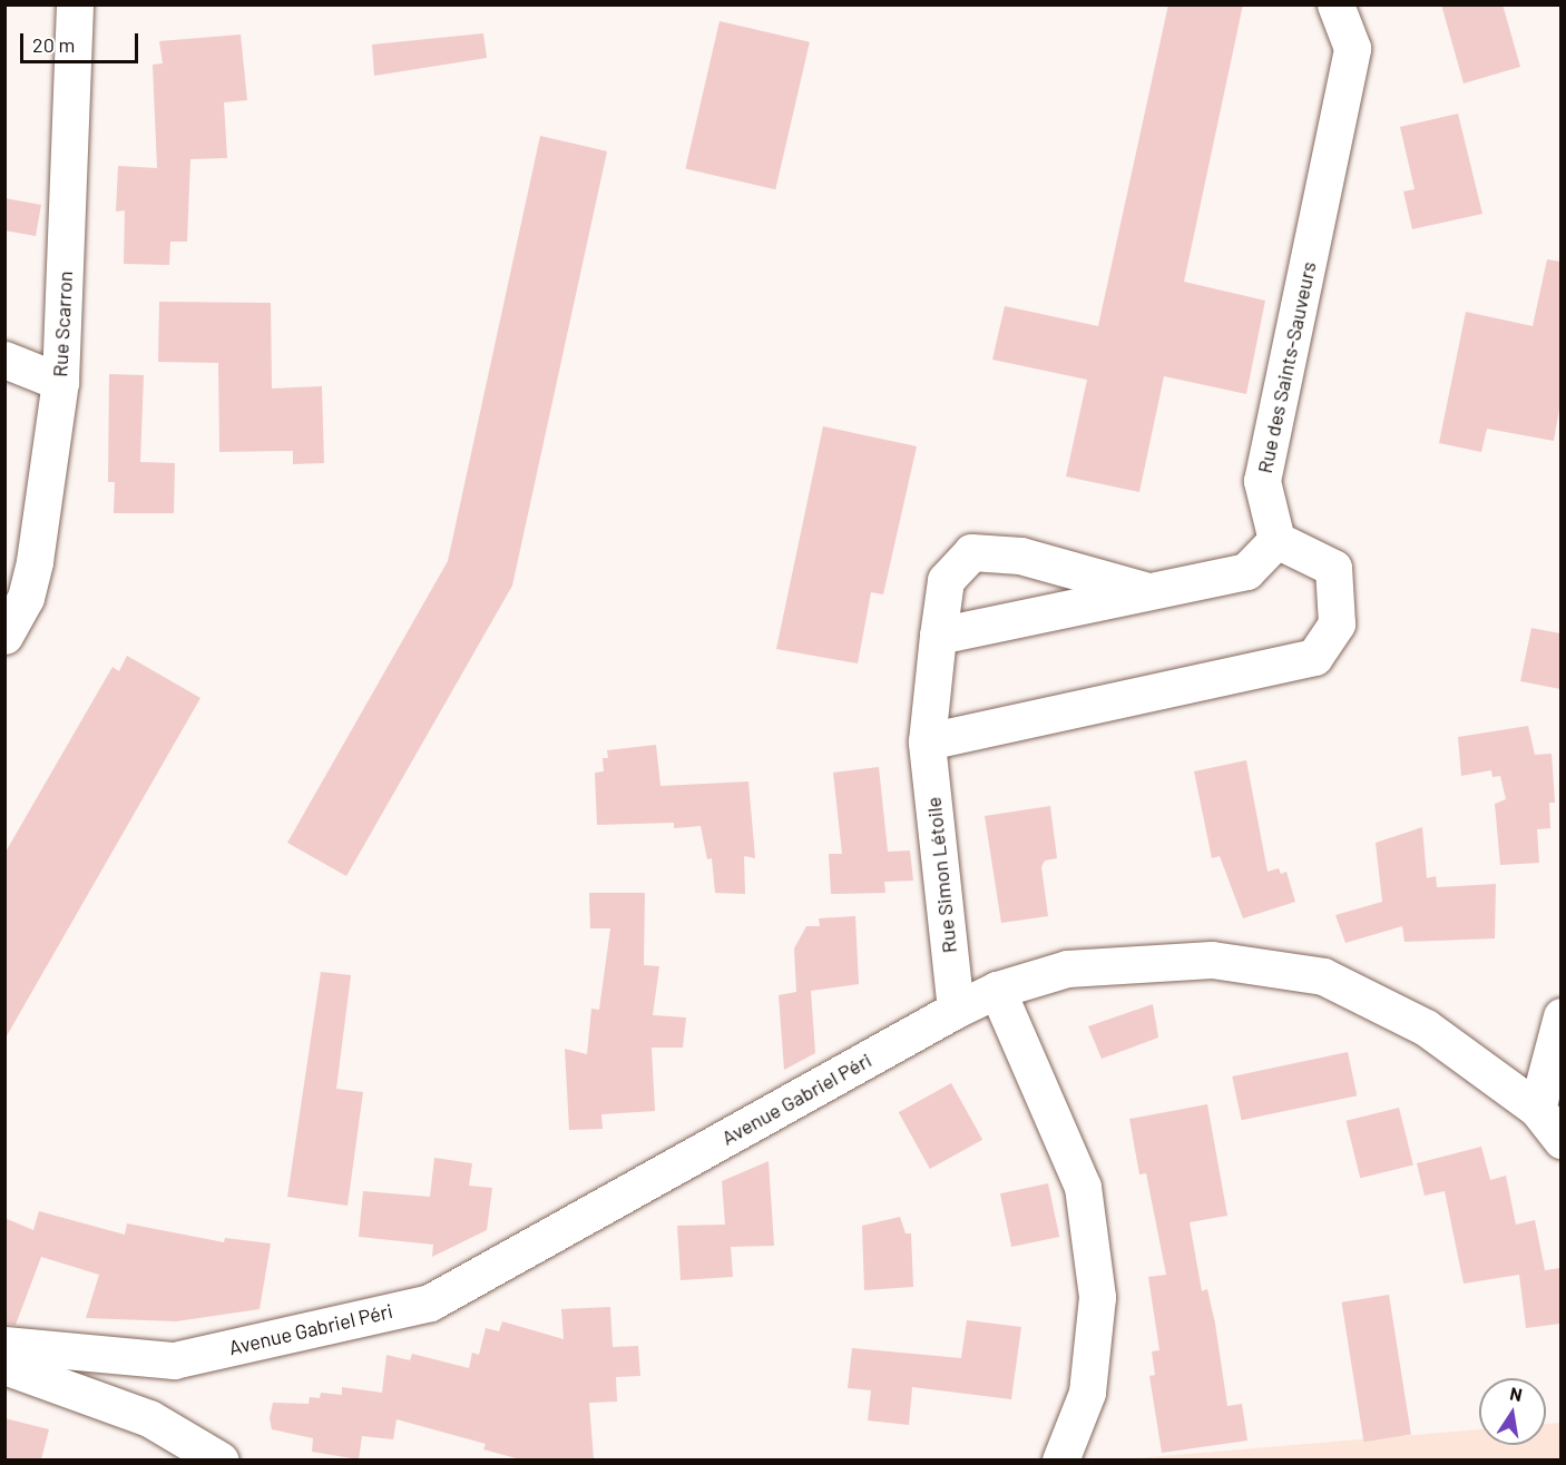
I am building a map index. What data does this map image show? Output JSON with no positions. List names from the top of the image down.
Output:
{
  "streets": {
    "street": [
      "Rue Scarron",
      "Rue des Saints-Sauveurs",
      "Rue Simon Létoile",
      "Avenue Gabriel Péri"
    ]
  },
  "crossings": [
    ["Rue Simon Létoile", "Avenue Gabriel Péri"]
  ],
  "scale_bar": "20 m",
  "north": "top"
}
